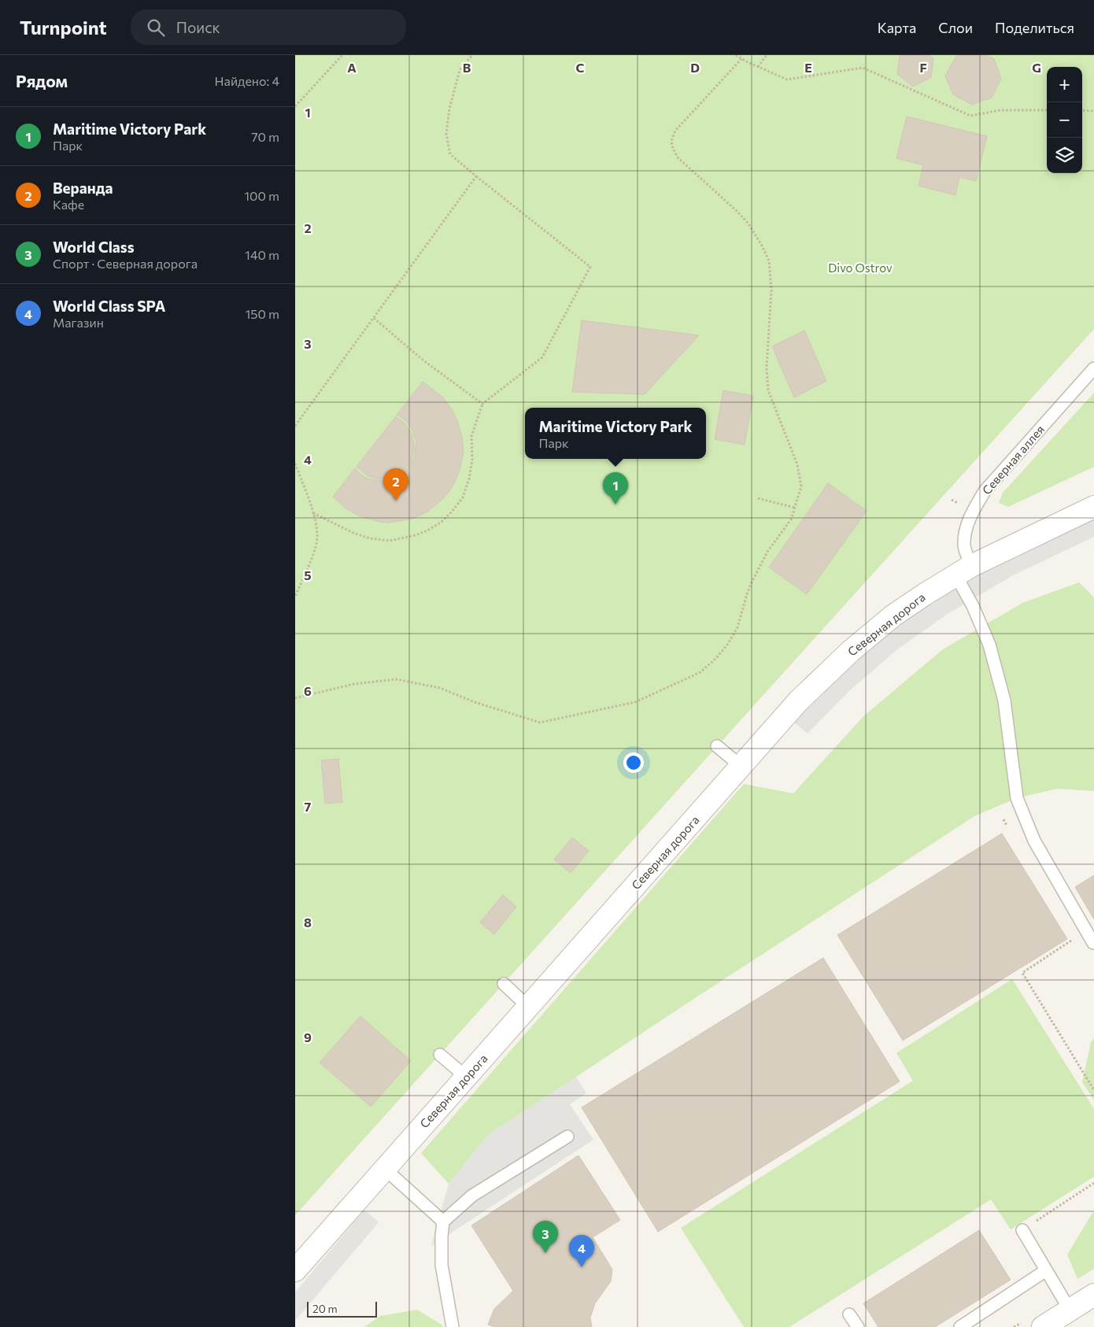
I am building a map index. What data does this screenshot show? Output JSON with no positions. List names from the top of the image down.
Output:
{
  "streets": {
    "street": ["Северная дорога"],
    "lane": ["Северная аллея"]
  },
  "crossings": [
    ["Северная аллея", "Северная дорога"]
  ],
  "parks": ["Divo Ostrov"],
  "scale_bar": "20 m",
  "page": {
    "header": "Turnpoint",
    "search": "Поиск",
    "nav": ["Карта", "Слои", "Поделиться"],
    "heading": ["Рядом", "Найдено: 4"],
    "map_buttons": ["+", "−"],
    "list": [
      {
        "mark": "1",
        "name": "Maritime Victory Park",
        "note": "Парк",
        "value": "70 m"
      },
      {
        "mark": "2",
        "name": "Веранда",
        "note": "Кафе",
        "value": "100 m"
      },
      {
        "mark": "3",
        "name": "World Class",
        "note": "Спорт · Северная дорога",
        "value": "140 m"
      },
      {
        "mark": "4",
        "name": "World Class SPA",
        "note": "Магазин",
        "value": "150 m"
      }
    ],
    "popup": ["Maritime Victory Park", "Парк"],
    "pins": [
      "2",
      "1",
      "3",
      "4"
    ],
    "scale": "20 m"
  },
  "grid": {
    "columns": [
      "A",
      "B",
      "C",
      "D",
      "E",
      "F",
      "G"
    ],
    "rows": [
      "1",
      "2",
      "3",
      "4",
      "5",
      "6",
      "7",
      "8",
      "9"
    ]
  }
}
